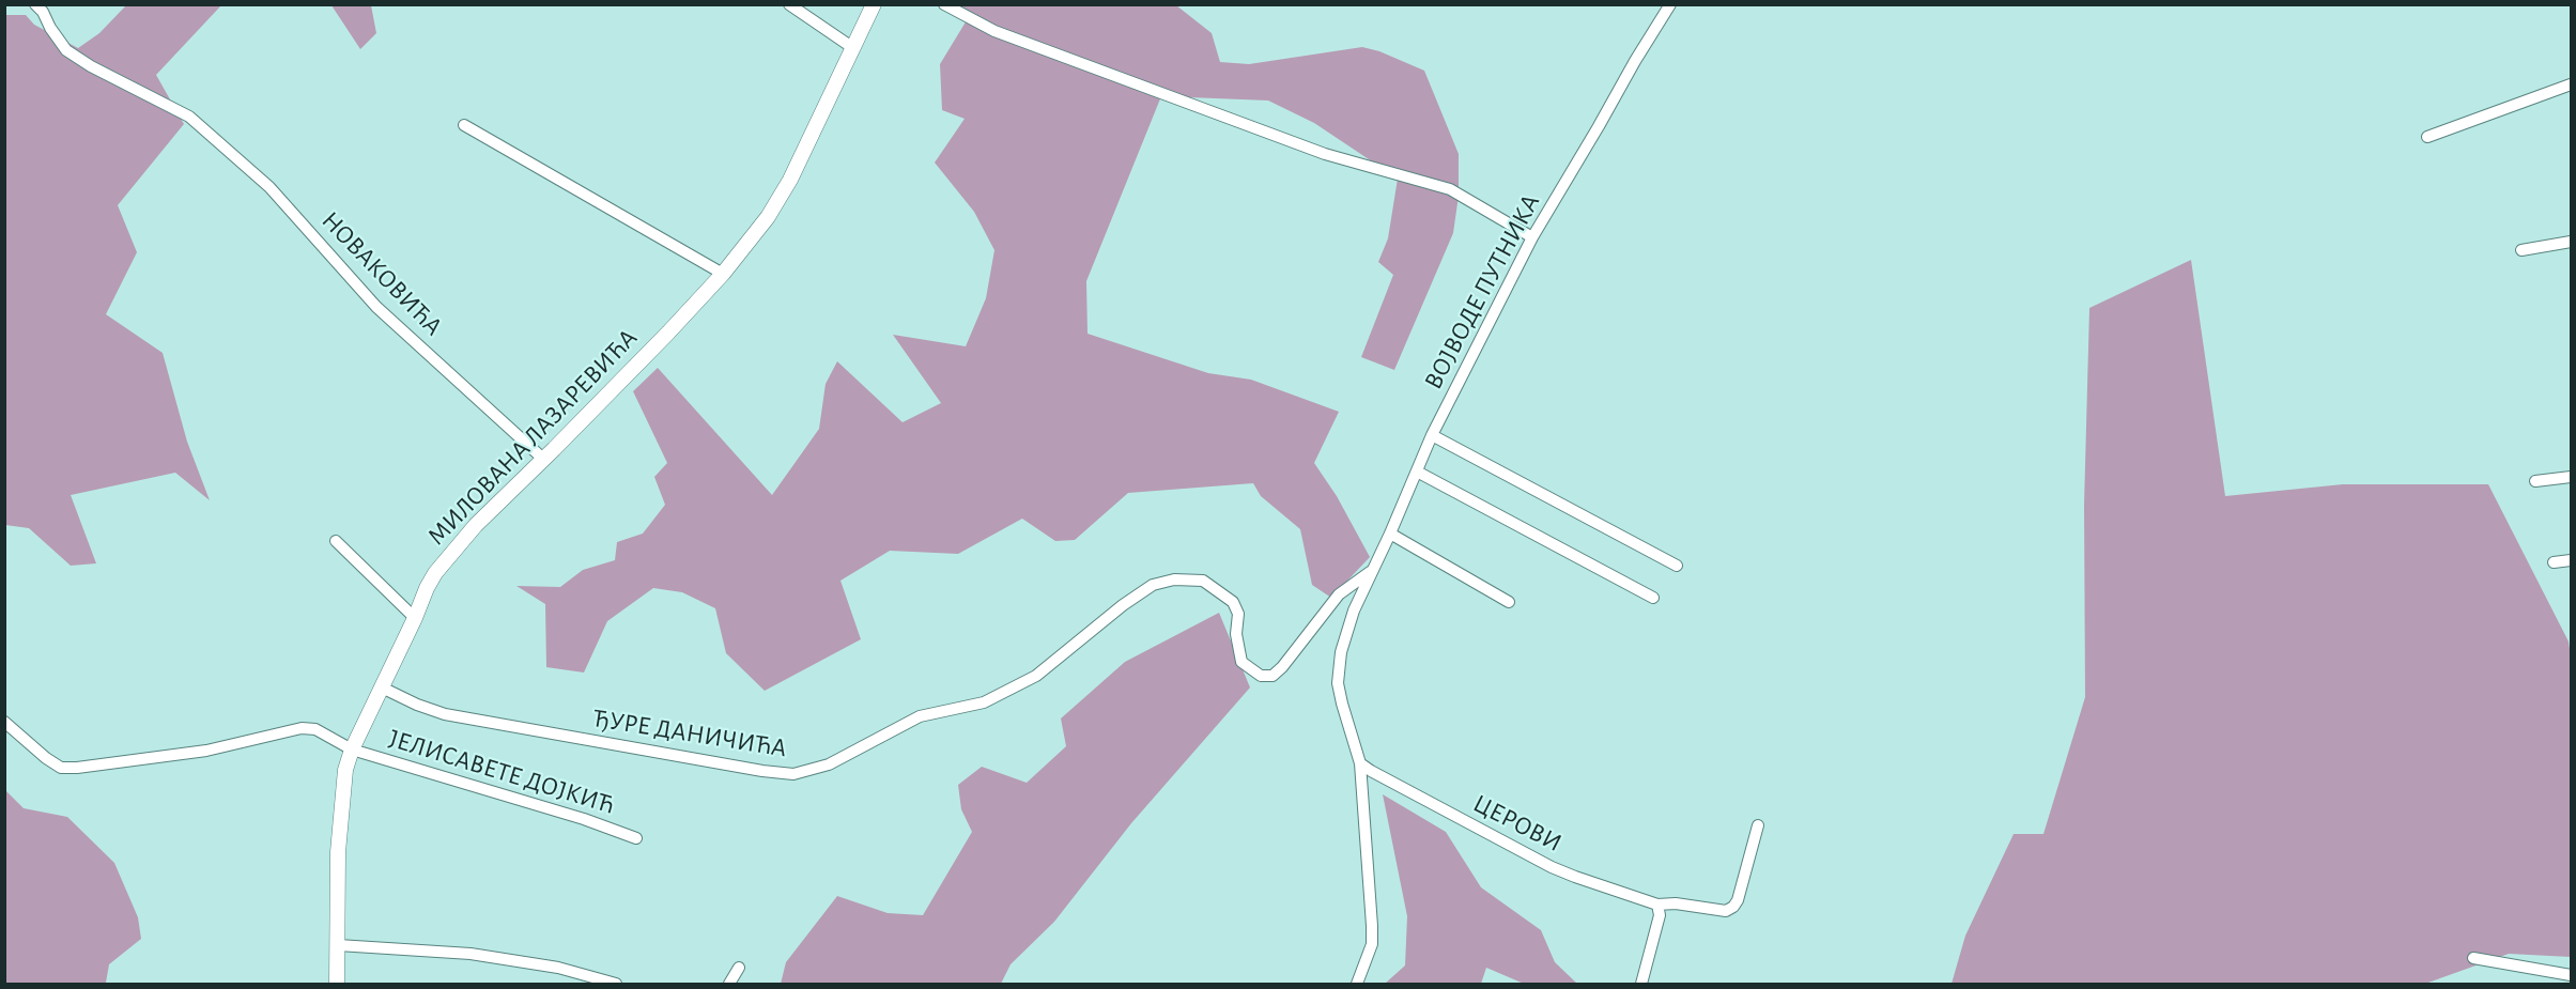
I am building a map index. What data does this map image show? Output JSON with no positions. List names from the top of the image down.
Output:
{
  "streets": {
    "street": [
      "НОВАКОВИЋА",
      "ВОЈВОДЕ ПУТНИКА",
      "МИЛОВАНА ЛАЗАРЕВИЋА",
      "ЂУРЕ ДАНИЧИЋА",
      "ЈЕЛИСАВЕТЕ ДОЈКИЋ",
      "ЦЕРОВИ"
    ]
  },
  "crossings": [
    ["НОВАКОВИЋА", "МИЛОВАНА ЛАЗАРЕВИЋА"],
    ["ВОЈВОДЕ ПУТНИКА", "ЂУРЕ ДАНИЧИЋА"],
    ["ВОЈВОДЕ ПУТНИКА", "ЦЕРОВИ"],
    ["МИЛОВАНА ЛАЗАРЕВИЋА", "ЂУРЕ ДАНИЧИЋА"],
    ["МИЛОВАНА ЛАЗАРЕВИЋА", "ЈЕЛИСАВЕТЕ ДОЈКИЋ"]
  ]
}
